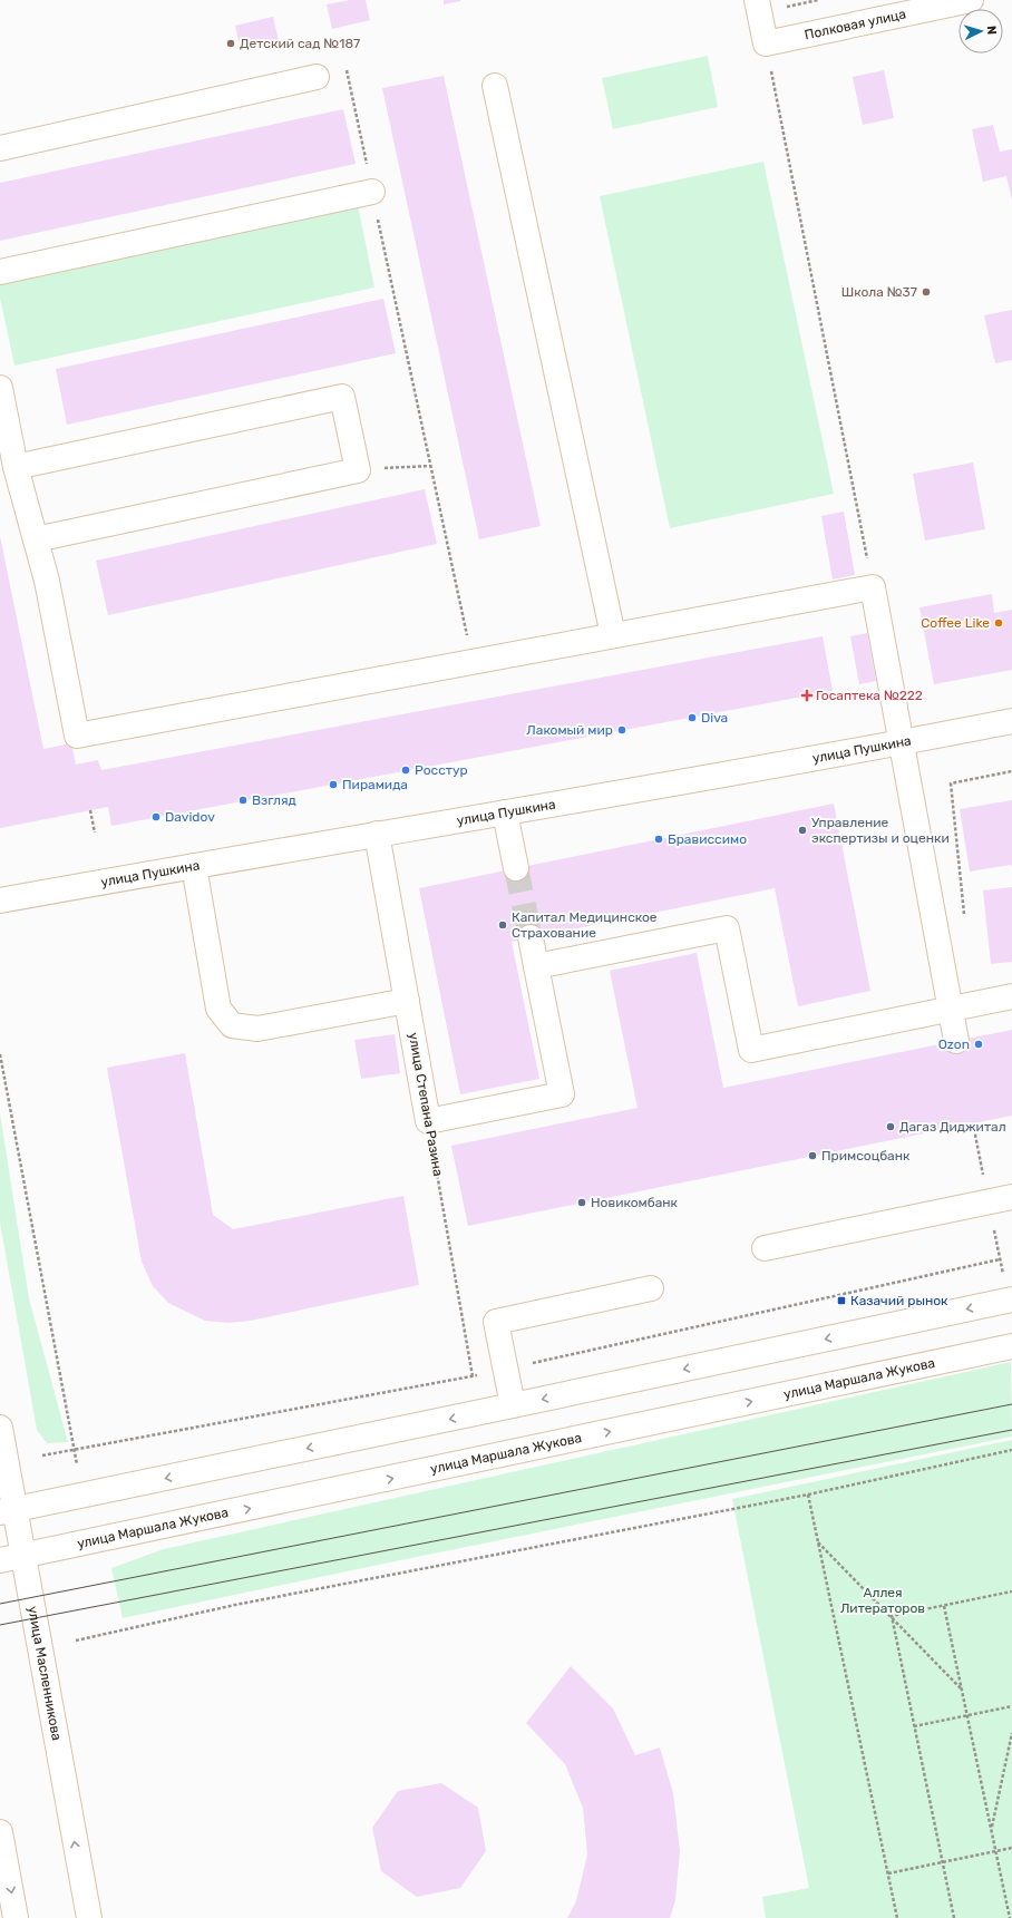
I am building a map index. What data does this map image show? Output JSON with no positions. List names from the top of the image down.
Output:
{
  "streets": {
    "main road": [
      "Полковая улица",
      "улица Пушкина",
      "улица Степана Разина",
      "улица Маршала Жукова",
      "улица Масленникова"
    ]
  },
  "crossings": [
    ["улица Пушкина", "улица Степана Разина"],
    ["улица Маршала Жукова", "улица Масленникова"]
  ],
  "one_way": ["улица Масленникова"],
  "parks": ["Аллея Литераторов"],
  "places": {
    "other": [
      "Детский сад №187",
      "Школа №37",
      "Coffee Like",
      "Diva",
      "Лакомый мир",
      "Росстур",
      "Пирамида",
      "Взгляд",
      "Davidov",
      "Управление экспертизы и оценки",
      "Брависсимо",
      "Капитал Медицинское Страхование",
      "Ozon",
      "Дагаз Диджитал",
      "Примсоцбанк",
      "Новикомбанк"
    ],
    "health": ["Госаптека №222"],
    "transit": ["Казачий рынок"]
  },
  "north": "right"
}
